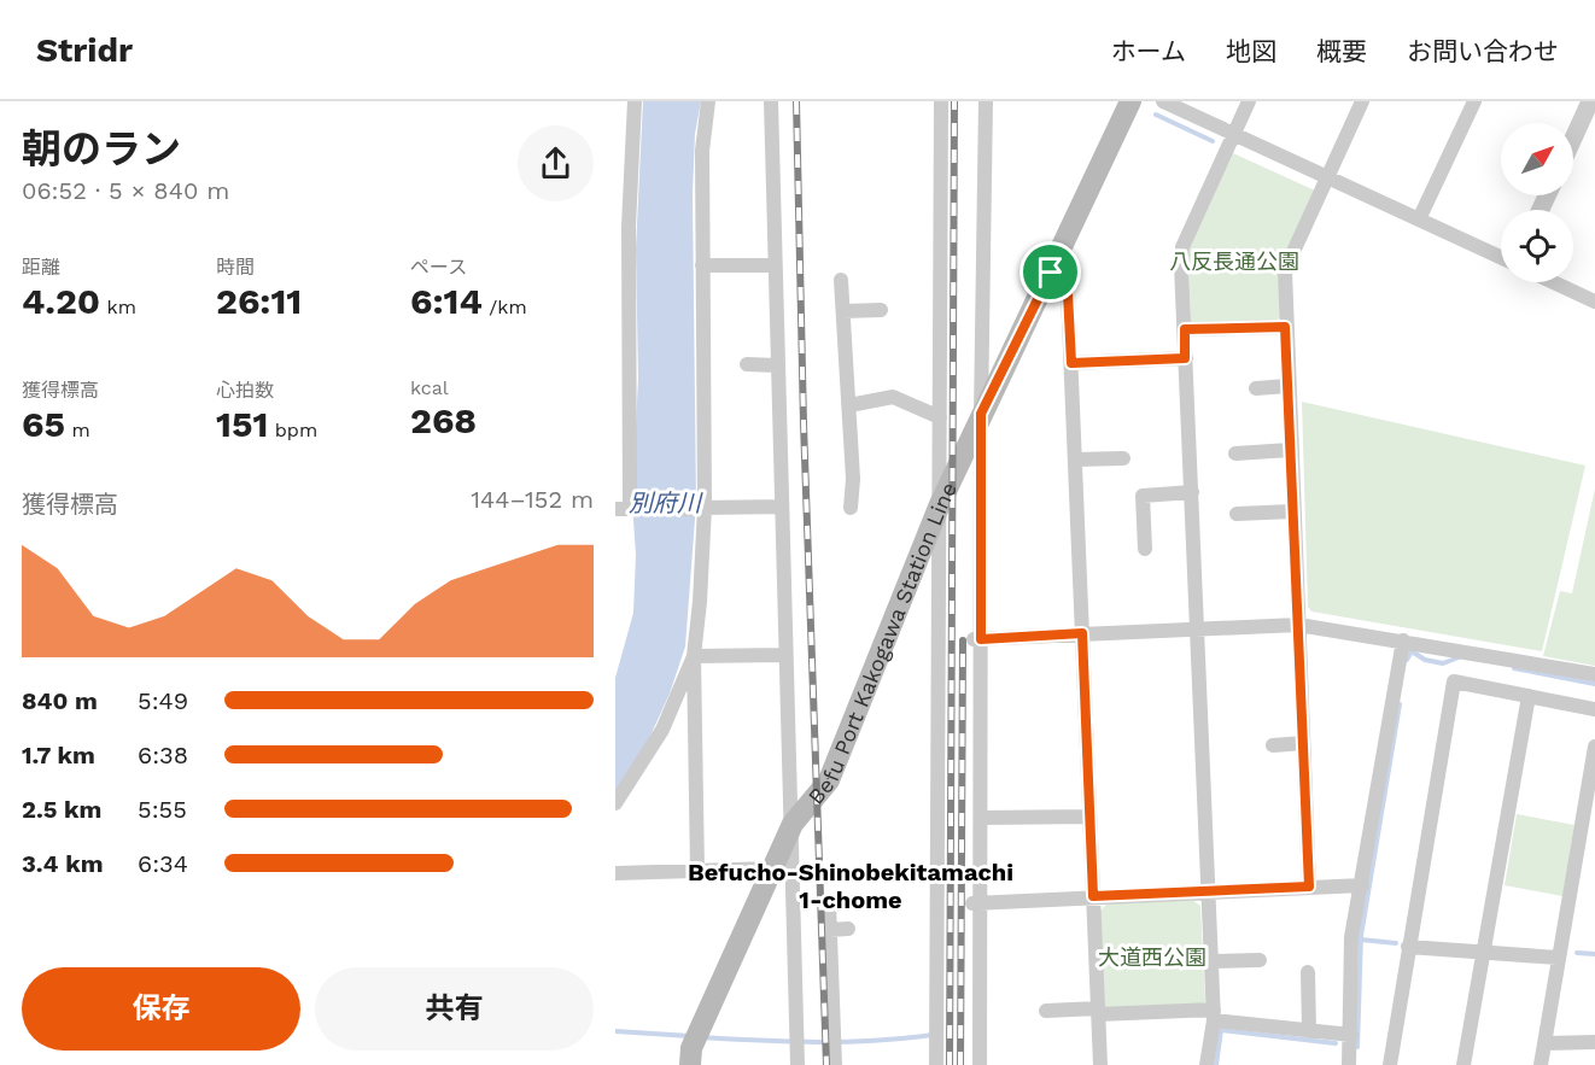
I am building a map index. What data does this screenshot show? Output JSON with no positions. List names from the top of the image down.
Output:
{
  "streets": {
    "main road": ["Befu Port Kakogawa Station Line"]
  },
  "districts": ["Befucho-Shinobekitamachi 1-chome"],
  "water": ["別府川"],
  "parks": ["八反長通公園", "大道西公園"],
  "north": "top right",
  "page": {
    "header": "Stridr",
    "nav": [
      "ホーム",
      "地図",
      "概要",
      "お問い合わせ"
    ],
    "heading": ["朝のラン", "06:52 · 5 × 840 m"],
    "stats": [
      ["距離", "4.20 km"],
      ["時間", "26:11"],
      ["ペース", "6:14 /km"],
      ["獲得標高", "65 m"],
      ["心拍数", "151 bpm"],
      ["kcal", "268"]
    ],
    "chart": ["獲得標高", "144–152 m"],
    "list": [
      {
        "name": "840 m",
        "note": "5:49"
      },
      {
        "name": "1.7 km",
        "note": "6:38"
      },
      {
        "name": "2.5 km",
        "note": "5:55"
      },
      {
        "name": "3.4 km",
        "note": "6:34"
      }
    ],
    "buttons": ["保存", "共有"]
  }
}
